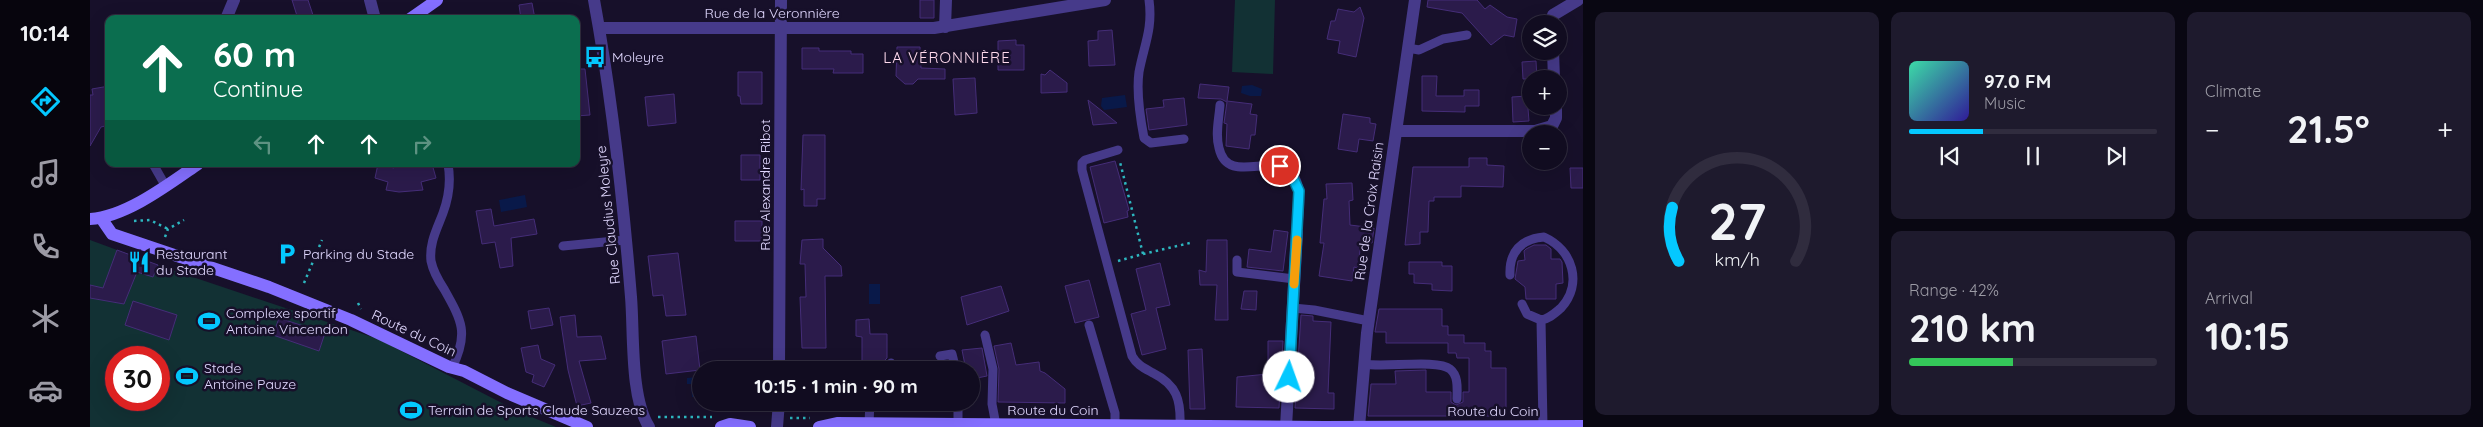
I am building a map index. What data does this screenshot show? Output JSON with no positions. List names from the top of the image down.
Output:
{
  "streets": {
    "main road": ["Route du Coin"],
    "street": [
      "Rue de la Veronnière",
      "Rue Alexandre Ribot",
      "Rue de la Croix Raisin",
      "Rue Claudius Moleyre"
    ]
  },
  "crossings": [
    ["Rue de la Veronnière", "Rue Alexandre Ribot"],
    ["Rue de la Veronnière", "Rue Claudius Moleyre"],
    ["Rue de la Croix Raisin", "Route du Coin"]
  ],
  "districts": ["LA VÉRONNIÈRE"],
  "places": {
    "bus stop": ["Moleyre"],
    "parking": ["Parking du Stade"],
    "restaurant": ["Restaurant du Stade"],
    "sports": ["Complexe sportif Antoine Vincendon", "Stade Antoine Pauze", "Terrain de Sports Claude Sauzeas"]
  },
  "page": {
    "tabs": "10:14",
    "tile": [
      "Climate",
      ["Range · 42%", "210 km"],
      ["Arrival", "10:15"]
    ],
    "map_buttons": ["+", "−"],
    "turn": ["60 m", "Continue"],
    "song": ["97.0 FM", "Music"],
    "heat": ["−", "21.5°", "+"],
    "limit": "30",
    "trip": "10:15 · 1 min · 90 m",
    "gauge": ["27", "km/h"]
  }
}
